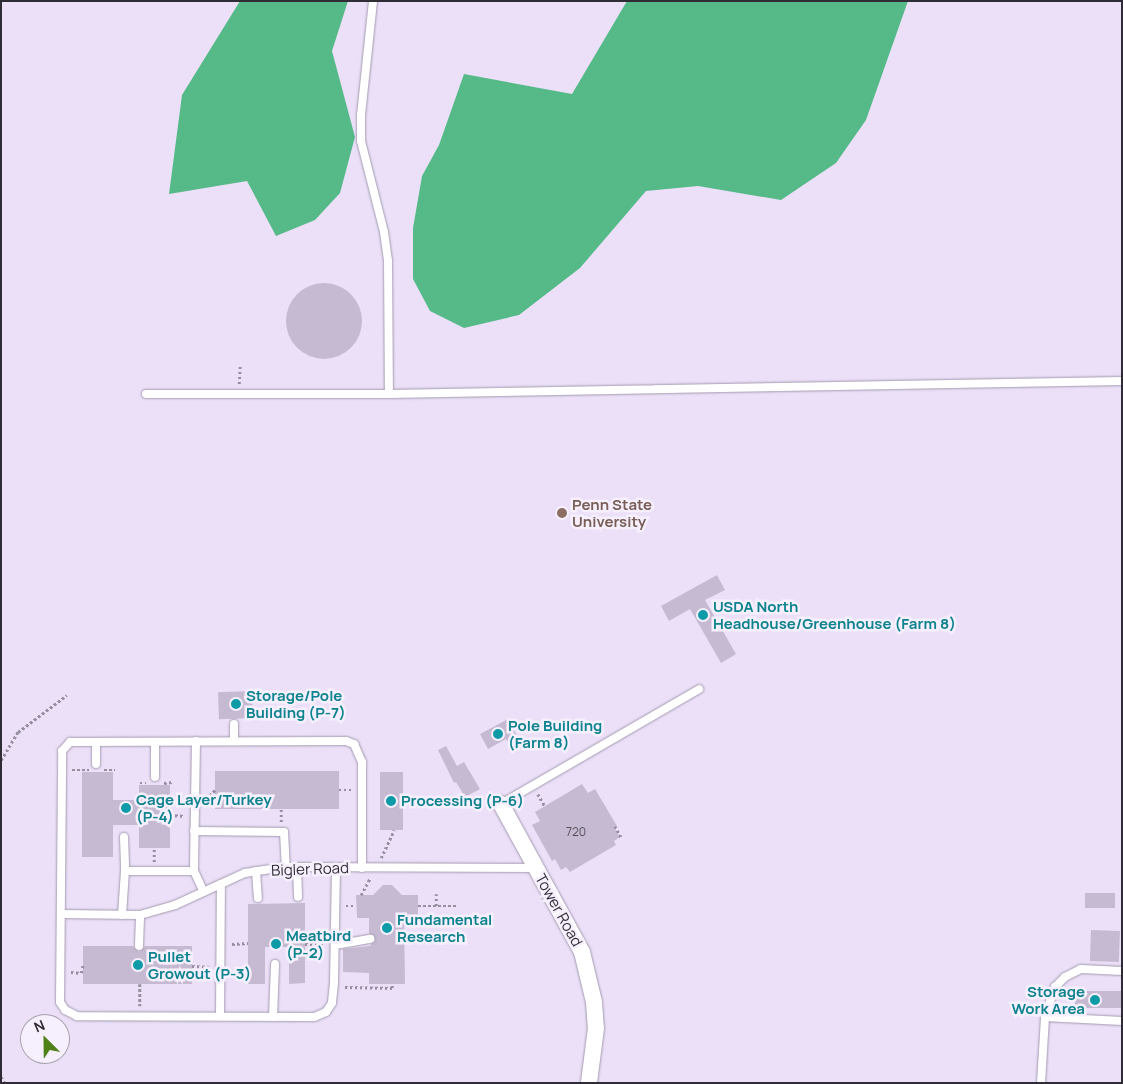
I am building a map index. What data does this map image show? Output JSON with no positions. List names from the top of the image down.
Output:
{
  "streets": {
    "street": ["Tower Road"],
    "lane": ["Bigler Road"]
  },
  "crossings": [
    ["Bigler Road", "Tower Road"]
  ],
  "places": [
    "Penn State University",
    "USDA North Headhouse/Greenhouse (Farm 8)",
    "Storage/Pole Building (P-7)",
    "Pole Building (Farm 8)",
    "Processing (P-6)",
    "Cage Layer/Turkey (P-4)",
    "Fundamental Research",
    "Meatbird (P-2)",
    "Pullet Growout (P-3)",
    "Storage Work Area"
  ],
  "house_numbers": ["720"],
  "north": "top left"
}
